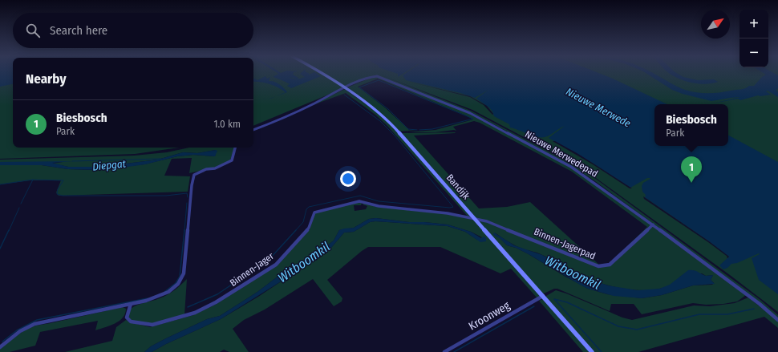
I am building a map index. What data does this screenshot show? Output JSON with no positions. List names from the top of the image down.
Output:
{
  "streets": {
    "main road": ["Bandijk"],
    "street": [
      "Nieuwe Merwedepad",
      "Binnen-Jagerpad",
      "Binnen-Jager",
      "Kroonweg"
    ]
  },
  "crossings": [
    ["Nieuwe Merwedepad", "Bandijk"],
    ["Nieuwe Merwedepad", "Binnen-Jagerpad"],
    ["Bandijk", "Binnen-Jagerpad"],
    ["Bandijk", "Binnen-Jager"],
    ["Bandijk", "Kroonweg"],
    ["Binnen-Jagerpad", "Binnen-Jager"]
  ],
  "water": ["Nieuwe Merwede", "Diepgat", "Witboomkil"],
  "north": "top right",
  "page": {
    "map_buttons": ["+", "−"],
    "search": "Search here",
    "heading": "Nearby",
    "list": [
      {
        "mark": "1",
        "name": "Biesbosch",
        "note": "Park",
        "value": "1.0 km"
      }
    ],
    "popup": ["Biesbosch", "Park"],
    "pins": "1"
  }
}
